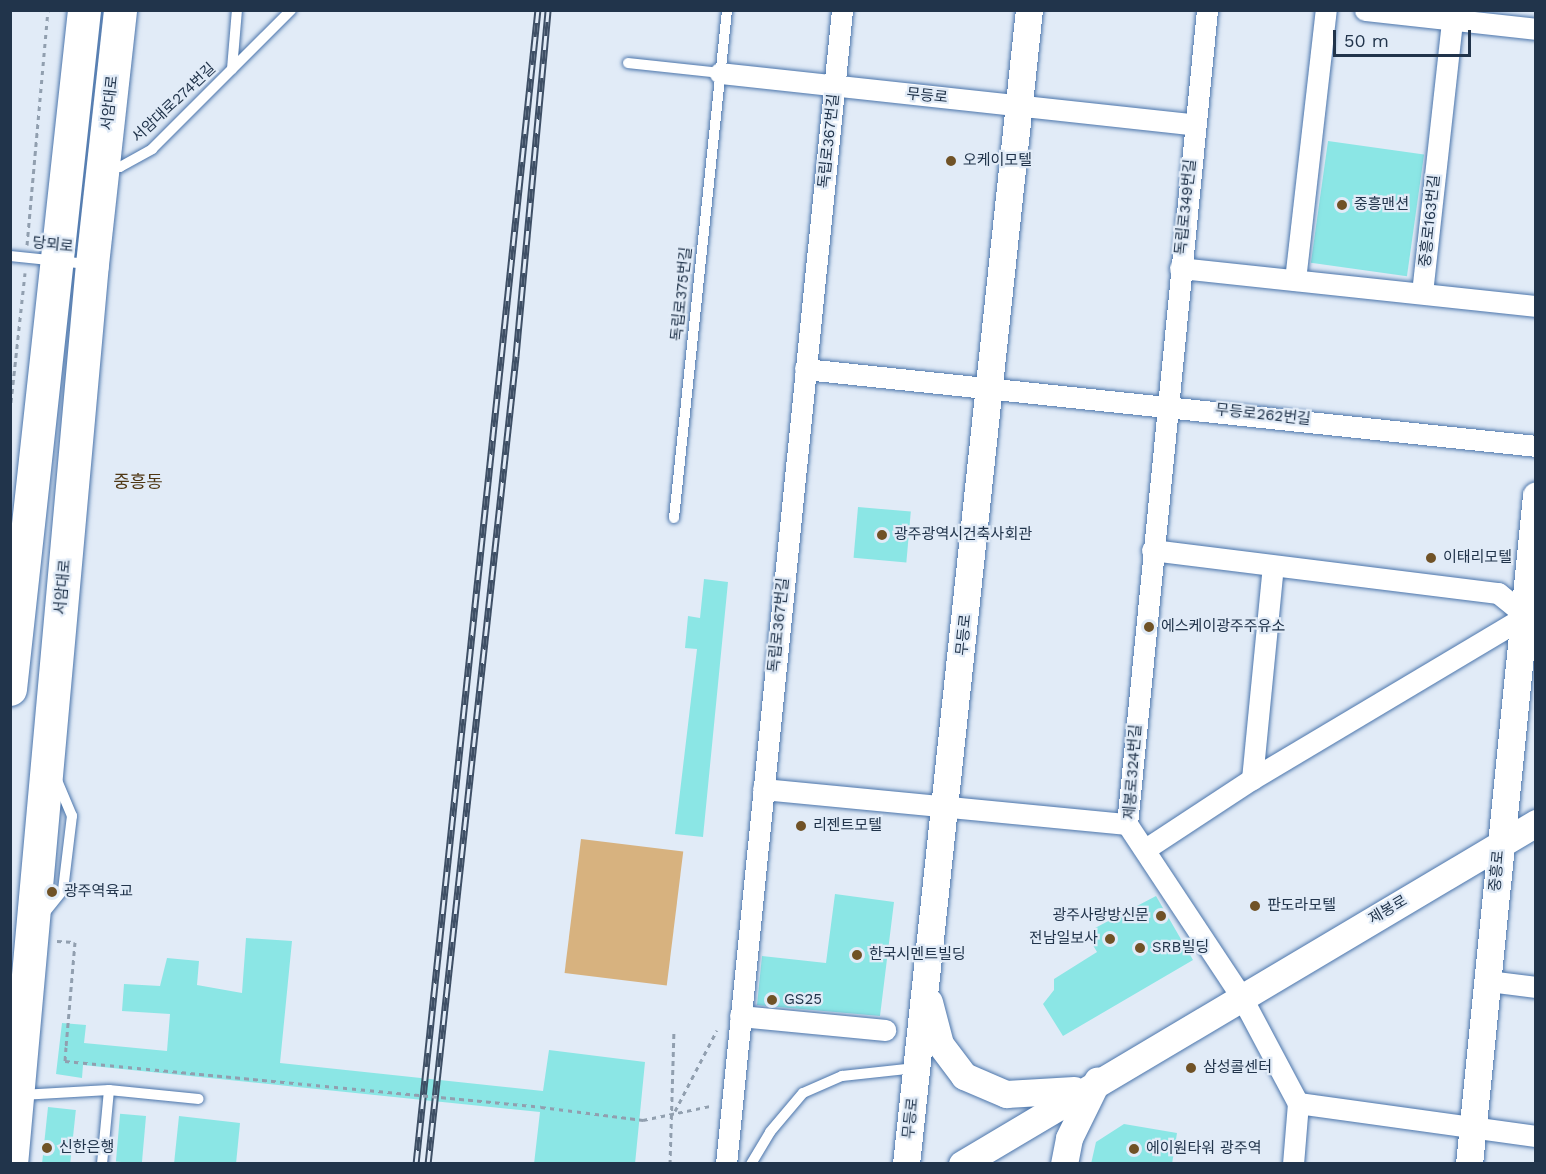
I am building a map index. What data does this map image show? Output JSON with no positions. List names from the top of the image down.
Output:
{
  "streets": {
    "main road": ["서암대로"],
    "street": [
      "무등로",
      "독립로367번길",
      "독립로349번길",
      "중흥로163번길",
      "무등로262번길",
      "제봉로324번길",
      "중흥로",
      "제봉로"
    ],
    "lane": ["서암대로274번길", "당뫼로", "독립로375번길"]
  },
  "crossings": [
    ["무등로", "독립로367번길"],
    ["무등로", "독립로349번길"],
    ["무등로", "무등로262번길"],
    ["서암대로", "서암대로274번길"],
    ["서암대로", "당뫼로"],
    ["독립로367번길", "독립로375번길"],
    ["독립로367번길", "무등로262번길"],
    ["독립로349번길", "무등로262번길"],
    ["독립로349번길", "제봉로324번길"],
    ["무등로262번길", "제봉로324번길"],
    ["제봉로324번길", "제봉로"],
    ["중흥로", "제봉로"]
  ],
  "districts": ["중흥동"],
  "places": [
    "오케이모텔",
    "중흥맨션",
    "광주광역시건축사회관",
    "이태리모텔",
    "에스케이광주주유소",
    "리젠트모텔",
    "광주역육교",
    "판도라모텔",
    "광주사랑방신문",
    "전남일보사",
    "SRB빌딩",
    "한국시멘트빌딩",
    "GS25",
    "삼성콜센터",
    "신한은행",
    "에이원타워 광주역"
  ],
  "scale_bar": "50 m"
}
